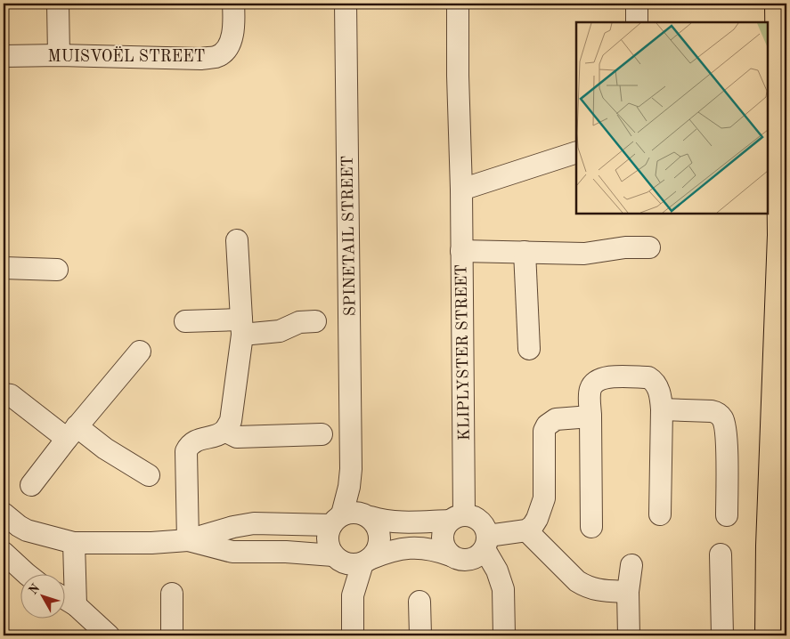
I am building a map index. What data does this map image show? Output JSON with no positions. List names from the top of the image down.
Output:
{
  "streets": {
    "street": ["MUISVOËL STREET", "SPINETAIL STREET", "KLIPLYSTER STREET"]
  },
  "north": "top left"
}
